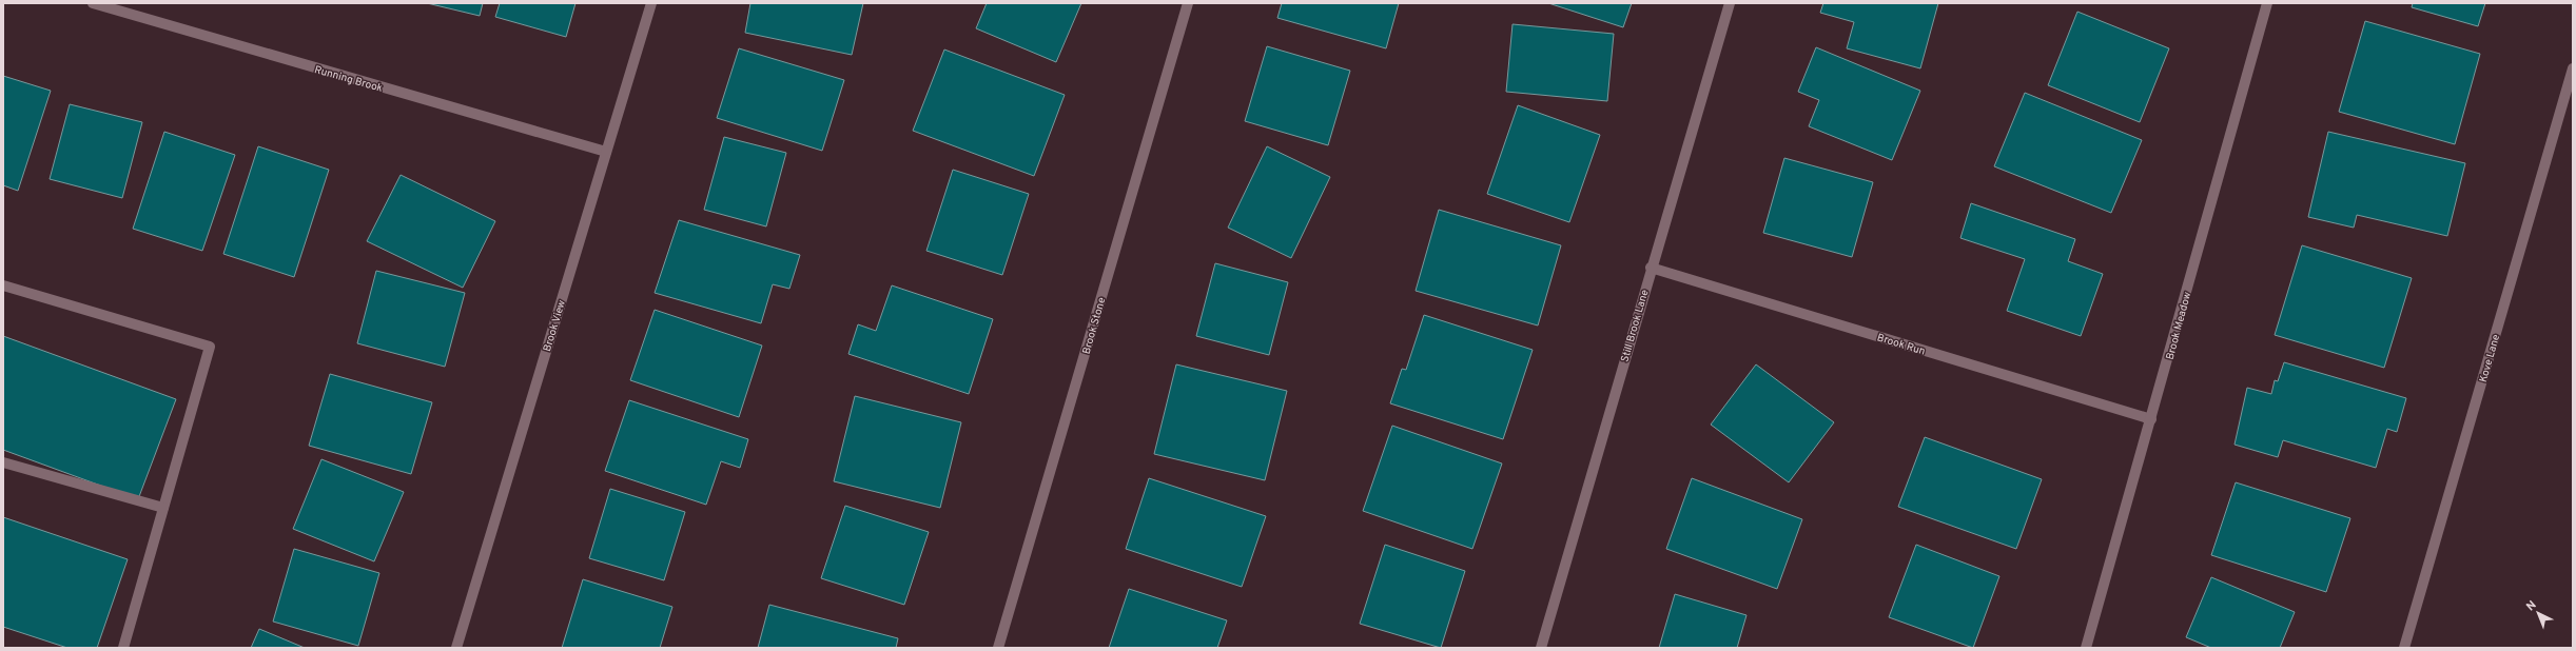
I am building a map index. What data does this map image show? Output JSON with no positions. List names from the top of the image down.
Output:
{
  "streets": {
    "street": [
      "Running Brook",
      "Brook View",
      "Brook Stone",
      "Still Brook Lane",
      "Brook Meadow",
      "Brook Run",
      "Kove Lane"
    ]
  },
  "crossings": [
    ["Running Brook", "Brook View"],
    ["Still Brook Lane", "Brook Run"],
    ["Brook Meadow", "Brook Run"]
  ],
  "north": "top left"
}
